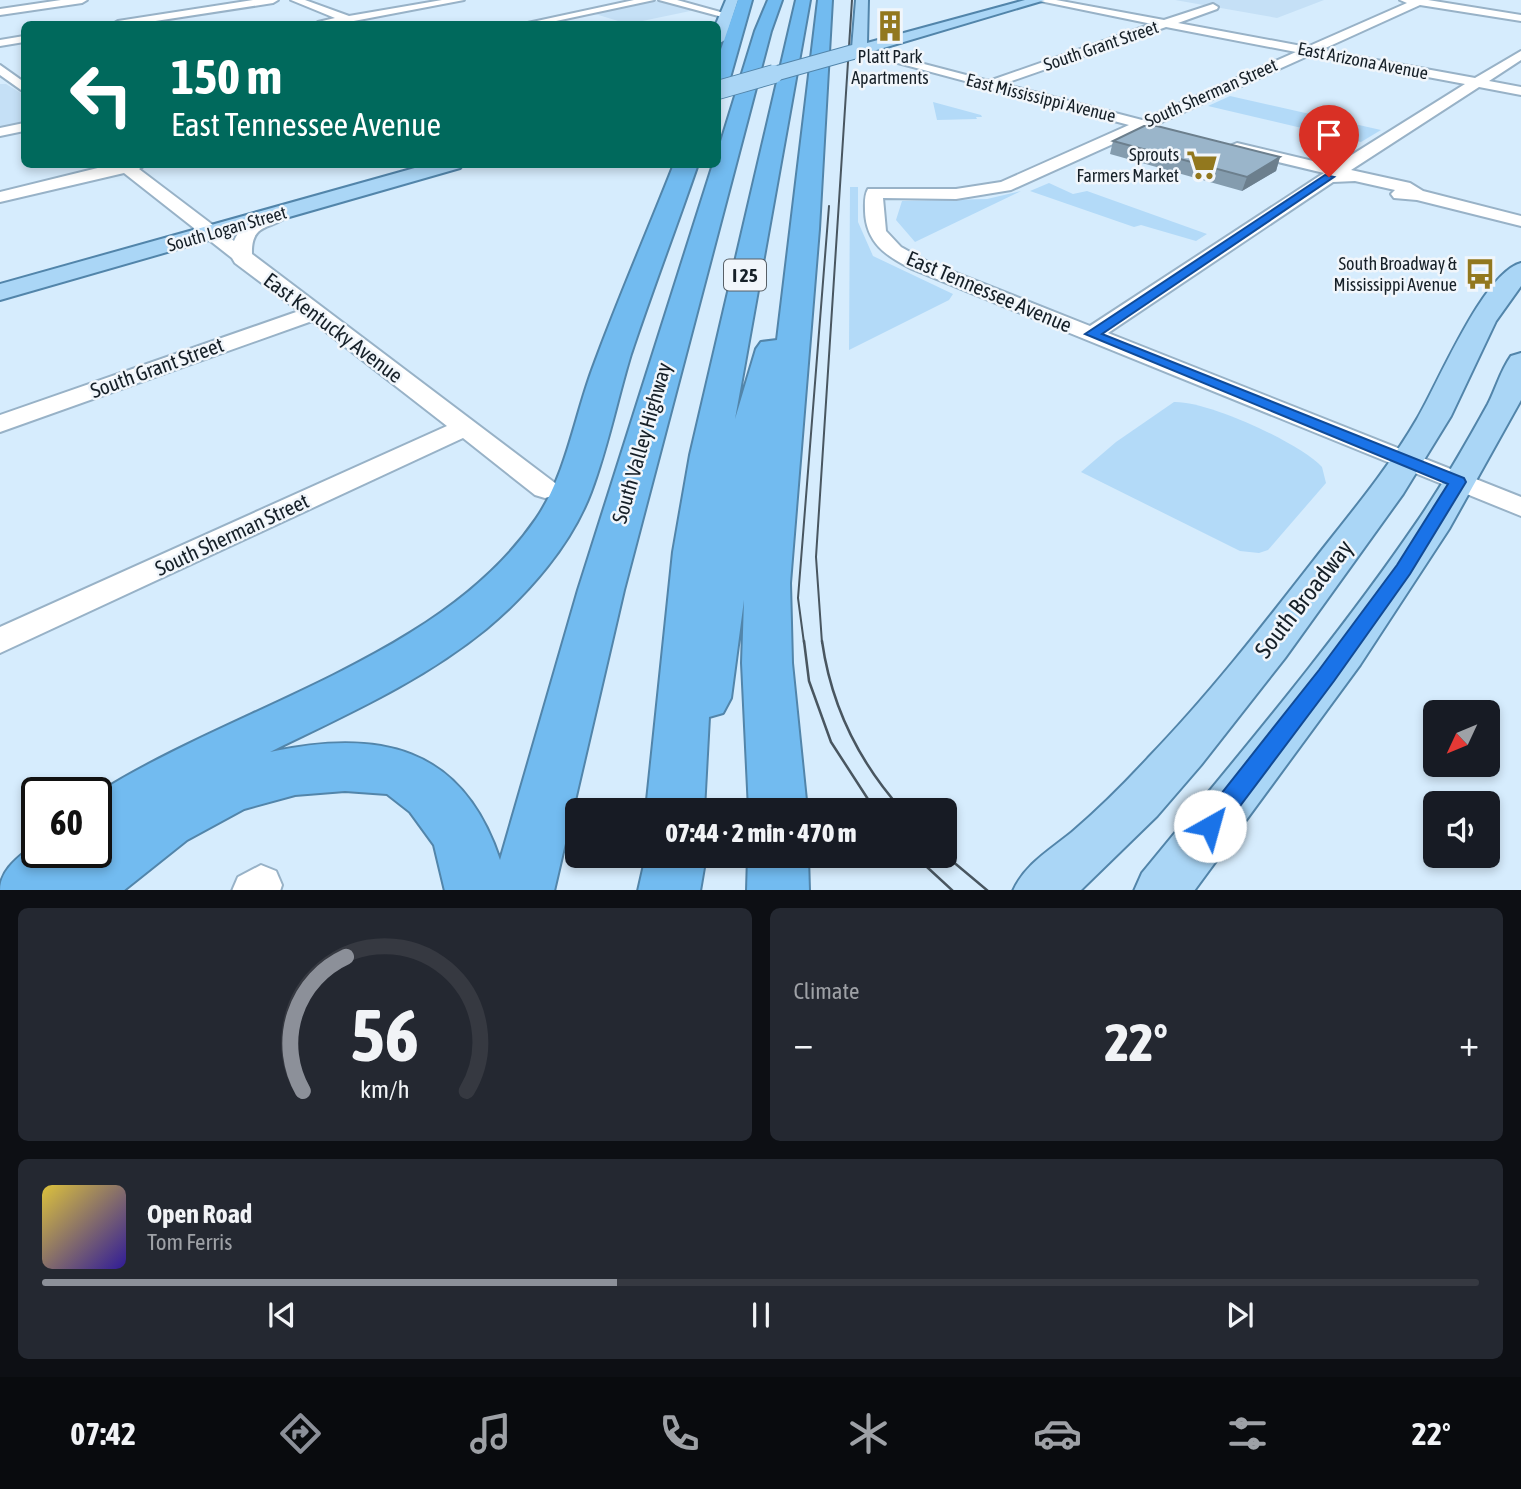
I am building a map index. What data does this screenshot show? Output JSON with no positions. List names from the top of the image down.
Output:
{
  "streets": {
    "highway": ["I 25", "South Valley Highway"],
    "main road": ["South Logan Street", "South Broadway"],
    "street": [
      "South Grant Street",
      "East Arizona Avenue",
      "South Sherman Street",
      "East Mississippi Avenue",
      "East Tennessee Avenue",
      "East Kentucky Avenue"
    ]
  },
  "crossings": [
    ["South Grant Street", "East Arizona Avenue"],
    ["South Grant Street", "East Mississippi Avenue"],
    ["South Grant Street", "East Kentucky Avenue"],
    ["East Arizona Avenue", "South Sherman Street"],
    ["South Sherman Street", "East Mississippi Avenue"],
    ["South Sherman Street", "East Tennessee Avenue"],
    ["South Sherman Street", "East Kentucky Avenue"],
    ["South Logan Street", "East Kentucky Avenue"],
    ["East Tennessee Avenue", "South Broadway"]
  ],
  "places": {
    "building": ["Platt Park Apartments"],
    "supermarket": ["Sprouts Farmers Market"],
    "bus stop": ["South Broadway & Mississippi Avenue"]
  },
  "north": "bottom left",
  "page": {
    "turn": ["150 m", "East Tennessee Avenue"],
    "limit": "60",
    "trip": "07:44 · 2 min · 470 m",
    "tile": "Climate",
    "heat": ["−", "22°", "+"],
    "song": ["Open Road", "Tom Ferris"],
    "tabs": ["07:42", "22°"],
    "gauge": ["56", "km/h"]
  }
}
